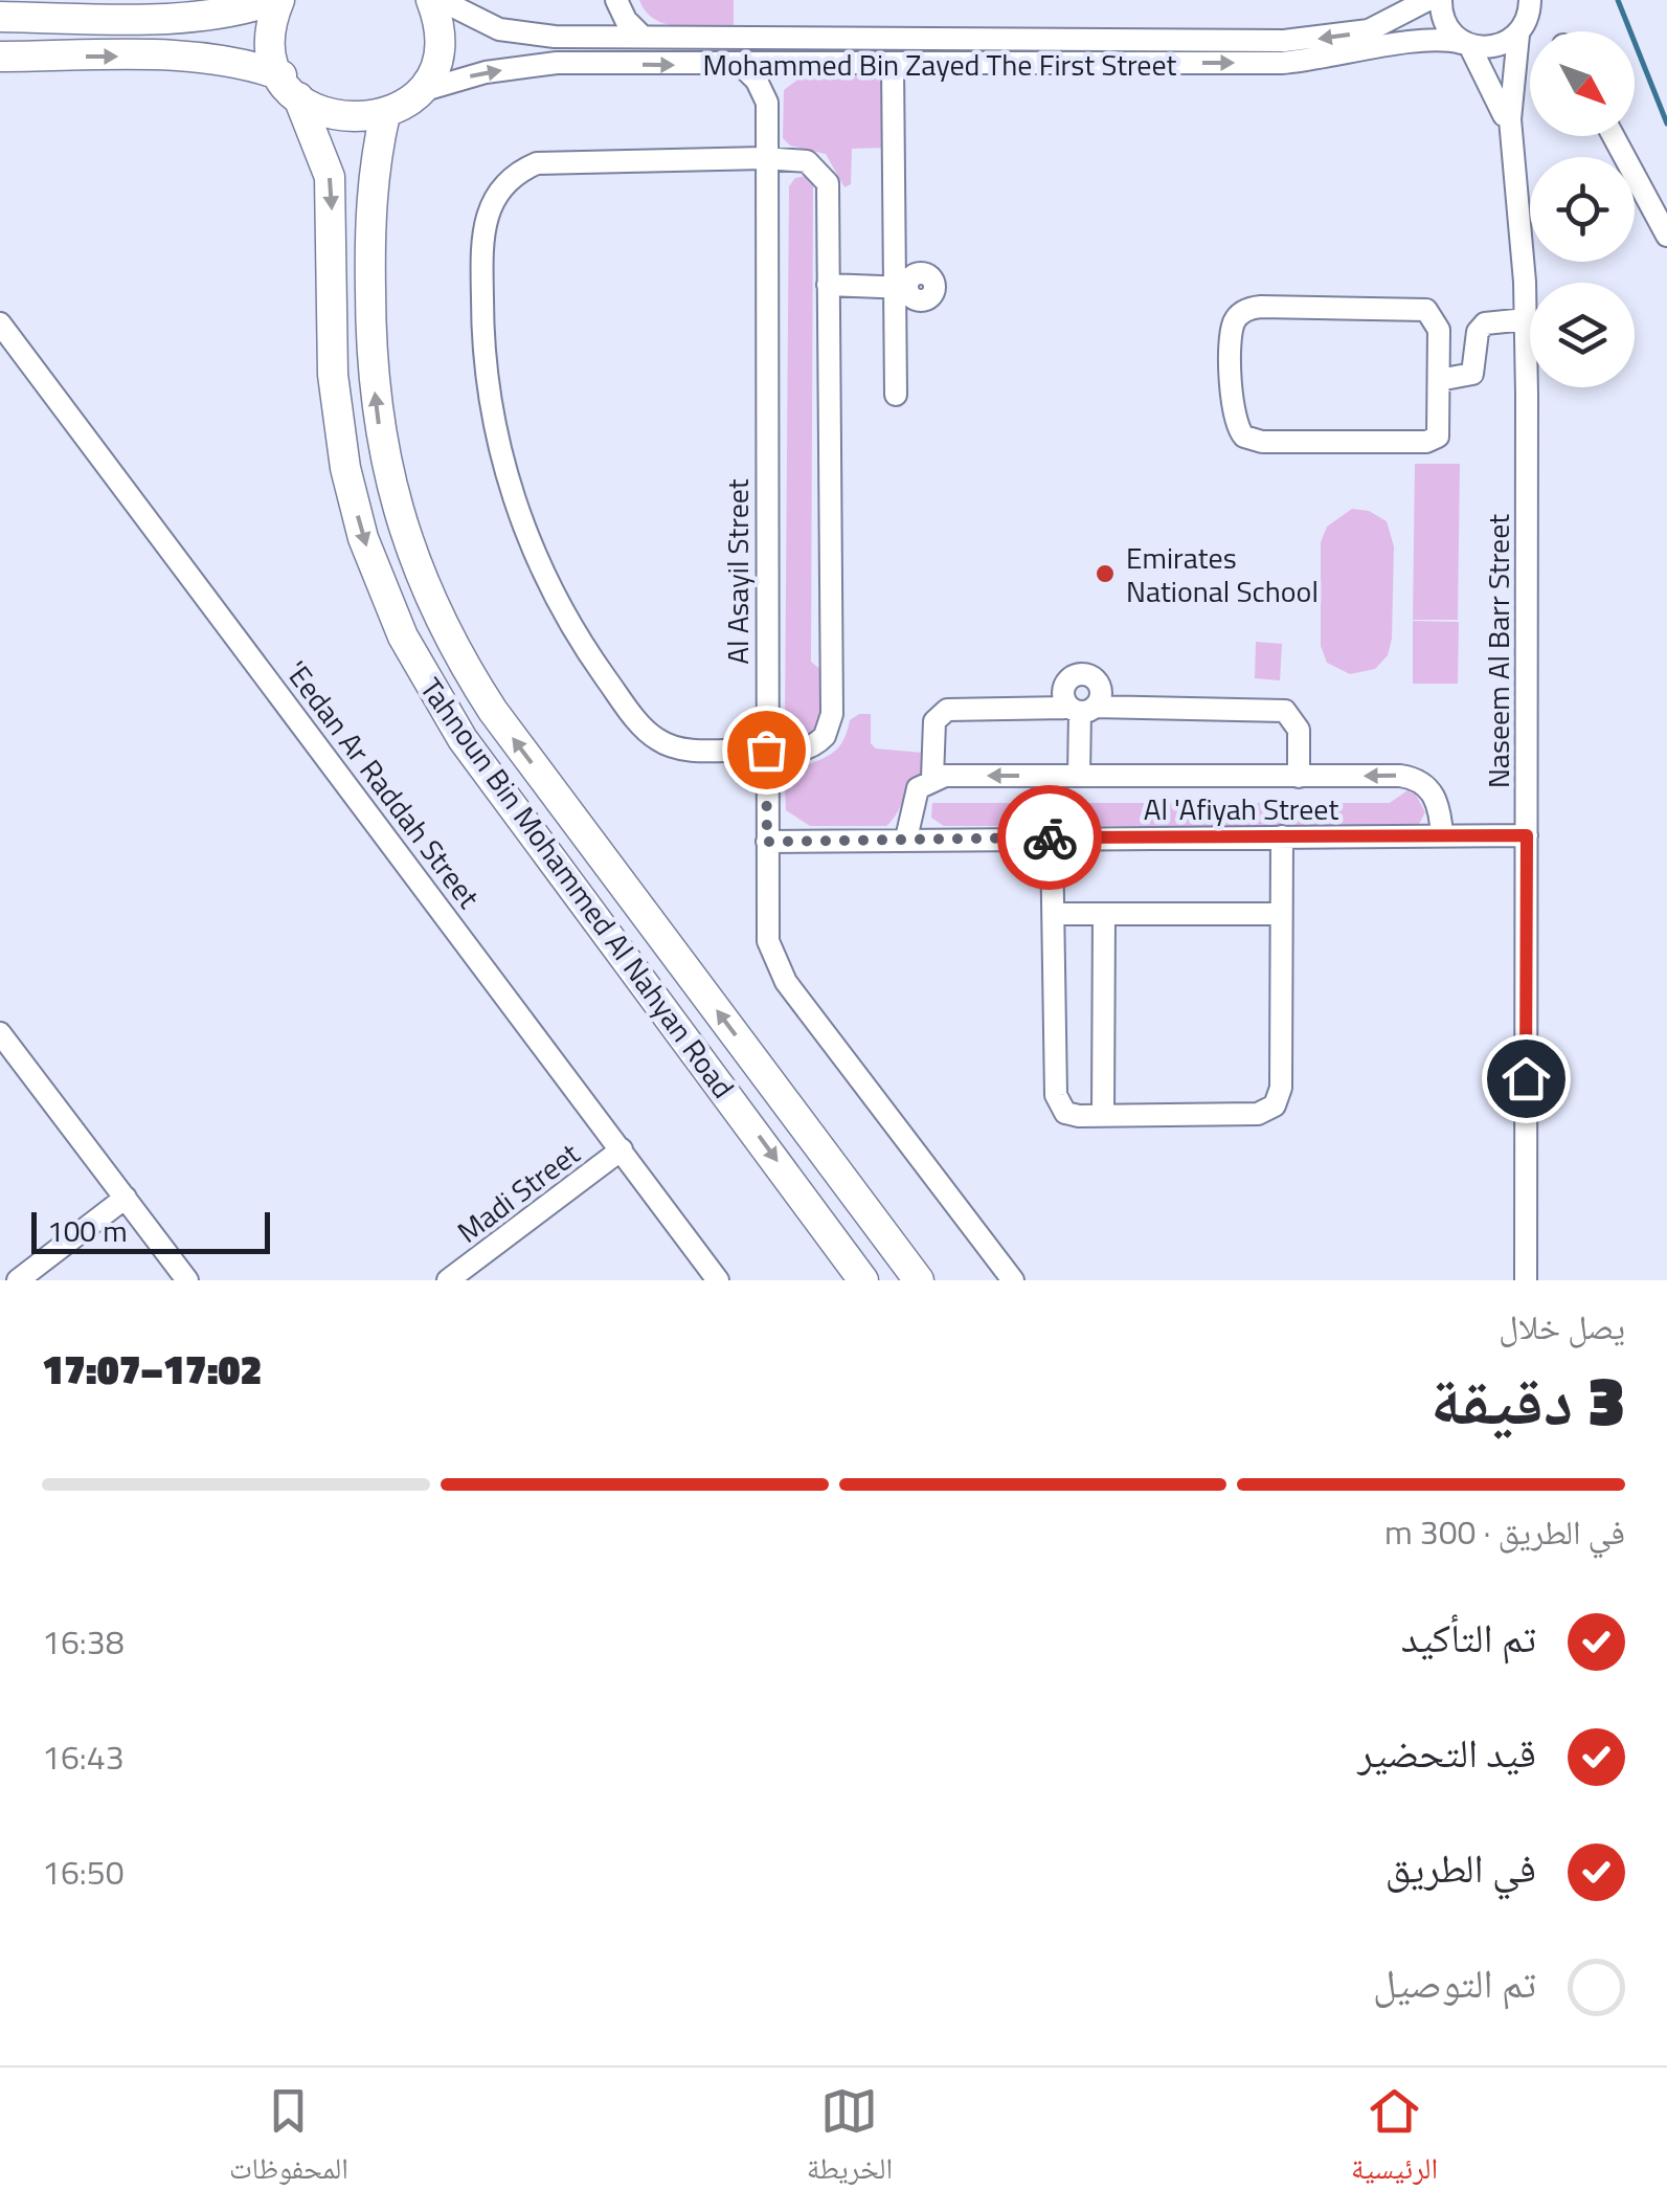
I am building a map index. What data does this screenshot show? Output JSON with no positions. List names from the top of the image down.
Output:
{
  "streets": {
    "main road": ["Tahnoun Bin Mohammed Al Nahyan Road"],
    "street": [
      "Mohammed Bin Zayed The First Street",
      "Al Asayil Street",
      "Naseem Al Barr Street",
      "'Eedan Ar Raddah Street",
      "Al 'Afiyah Street",
      "Madi Street"
    ]
  },
  "crossings": [
    ["Mohammed Bin Zayed The First Street", "Naseem Al Barr Street"],
    ["Al Asayil Street", "Al 'Afiyah Street"],
    ["Naseem Al Barr Street", "Al 'Afiyah Street"],
    ["'Eedan Ar Raddah Street", "Madi Street"]
  ],
  "places": ["Emirates National School"],
  "scale_bar": "100 m",
  "north": "bottom right",
  "page": {
    "scale": "100 m",
    "heading": ["3 دقيقة", "يصل خلال", "17:02–17:07"],
    "bar": "في الطريق · 300 m",
    "list": [
      ["تم التأكيد", "16:38"],
      ["قيد التحضير", "16:43"],
      ["في الطريق", "16:50"],
      "تم التوصيل"
    ],
    "tabs": ["الرئيسية", "الخريطة", "المحفوظات"]
  }
}
